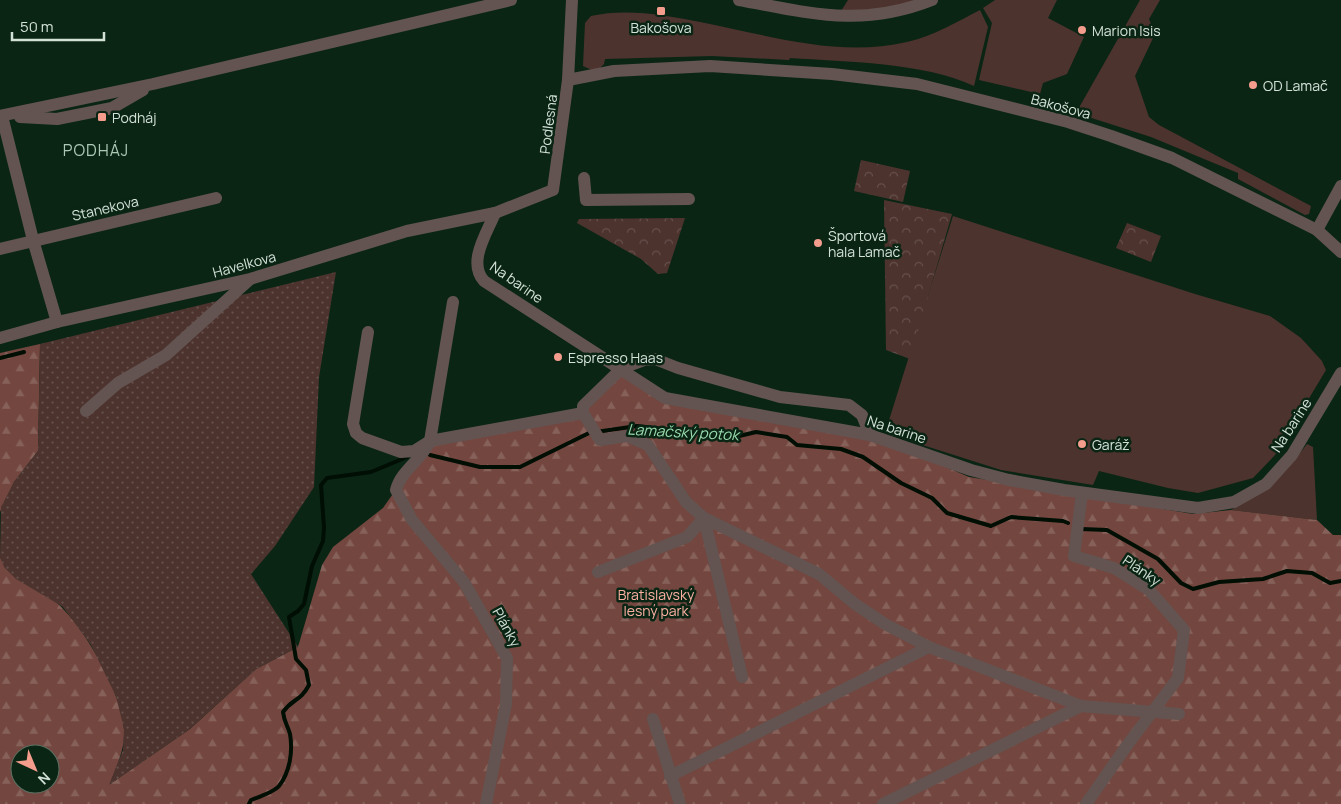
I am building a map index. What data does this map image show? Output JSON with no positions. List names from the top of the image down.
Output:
{
  "streets": {
    "street": [
      "Bakošova",
      "Podlesná",
      "Stanekova",
      "Havelkova",
      "Na barine",
      "Plánky"
    ]
  },
  "crossings": [
    ["Bakošova", "Podlesná"],
    ["Podlesná", "Havelkova"],
    ["Podlesná", "Na barine"],
    ["Havelkova", "Na barine"],
    ["Na barine", "Plánky"]
  ],
  "districts": ["PODHÁJ"],
  "water": ["Lamačský potok"],
  "parks": ["Bratislavský lesný park"],
  "places": {
    "transit": ["Bakošova", "Podháj"],
    "other": [
      "Marion Isis",
      "OD Lamač",
      "Športová hala Lamač",
      "Espresso Haas",
      "Garáž"
    ]
  },
  "scale_bar": "50 m",
  "north": "bottom right"
}
